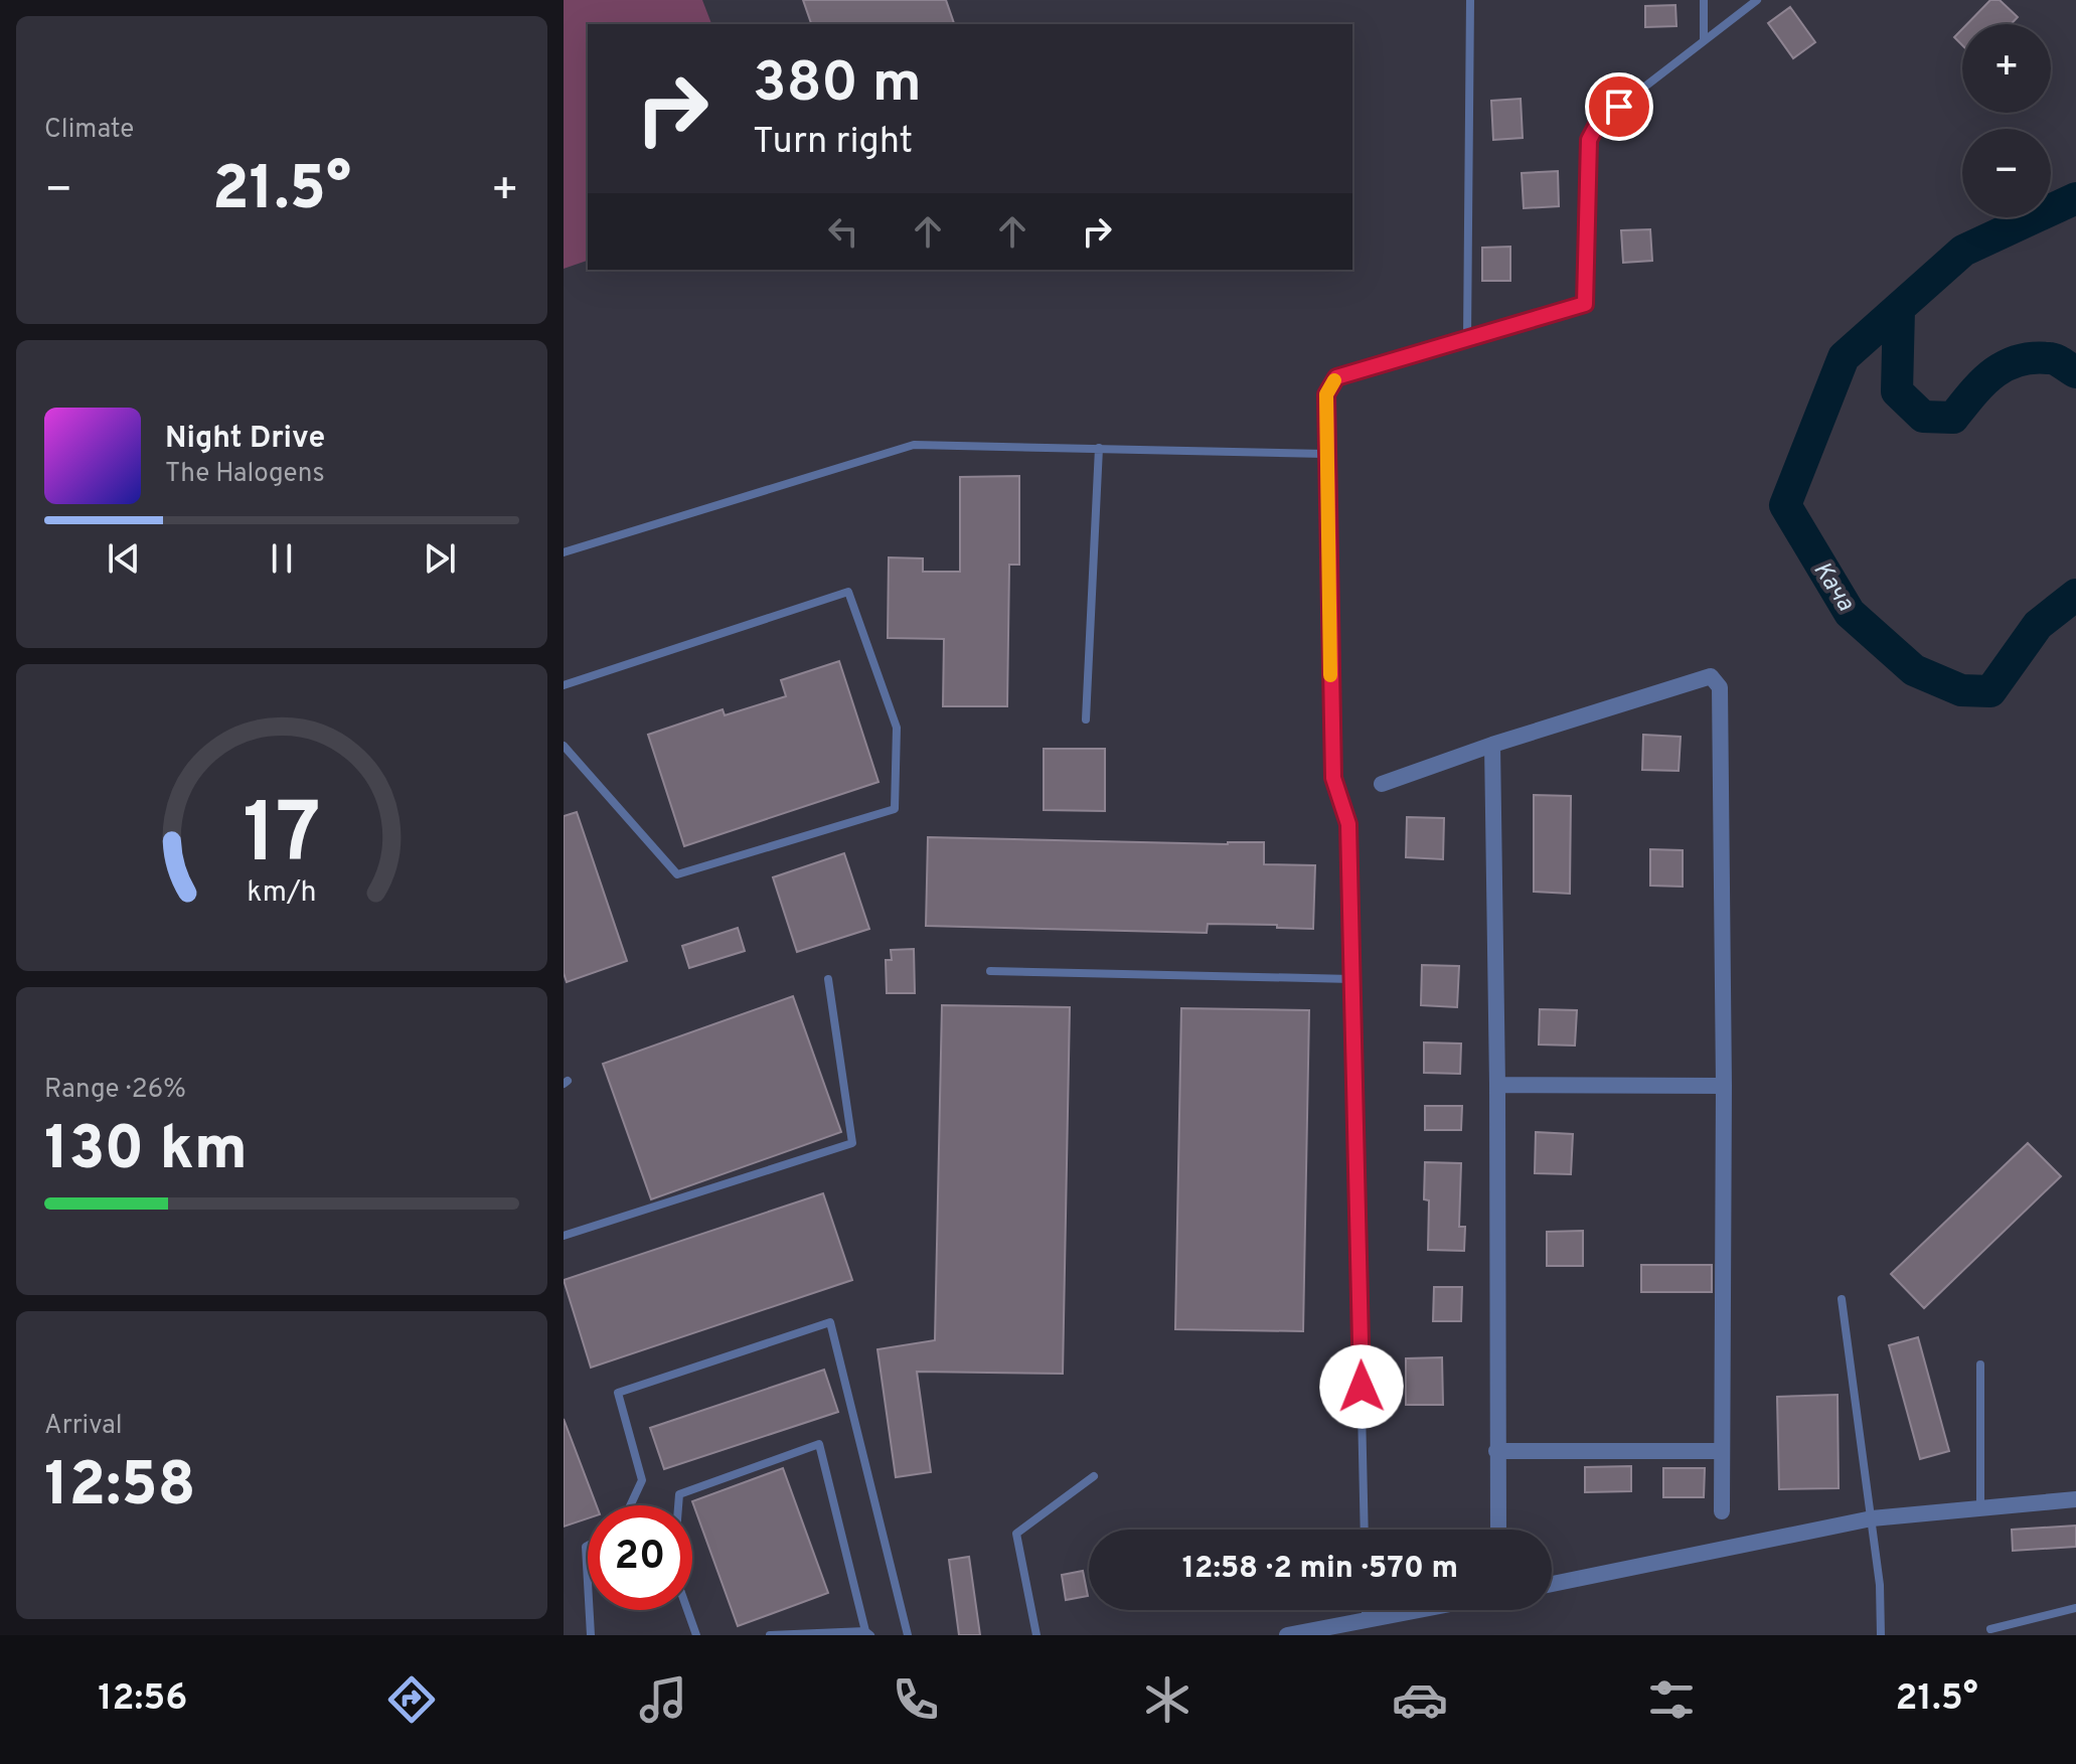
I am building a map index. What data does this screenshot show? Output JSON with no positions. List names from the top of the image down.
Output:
{
  "water": ["Кача"],
  "page": {
    "tile": [
      "Climate",
      ["Range · 26%", "130 km"],
      ["Arrival", "12:58"]
    ],
    "map_buttons": ["+", "−"],
    "turn": ["380 m", "Turn right"],
    "heat": ["−", "21.5°", "+"],
    "song": ["Night Drive", "The Halogens"],
    "limit": "20",
    "trip": "12:58 · 2 min · 570 m",
    "tabs": ["12:56", "21.5°"],
    "gauge": ["17", "km/h"]
  }
}
